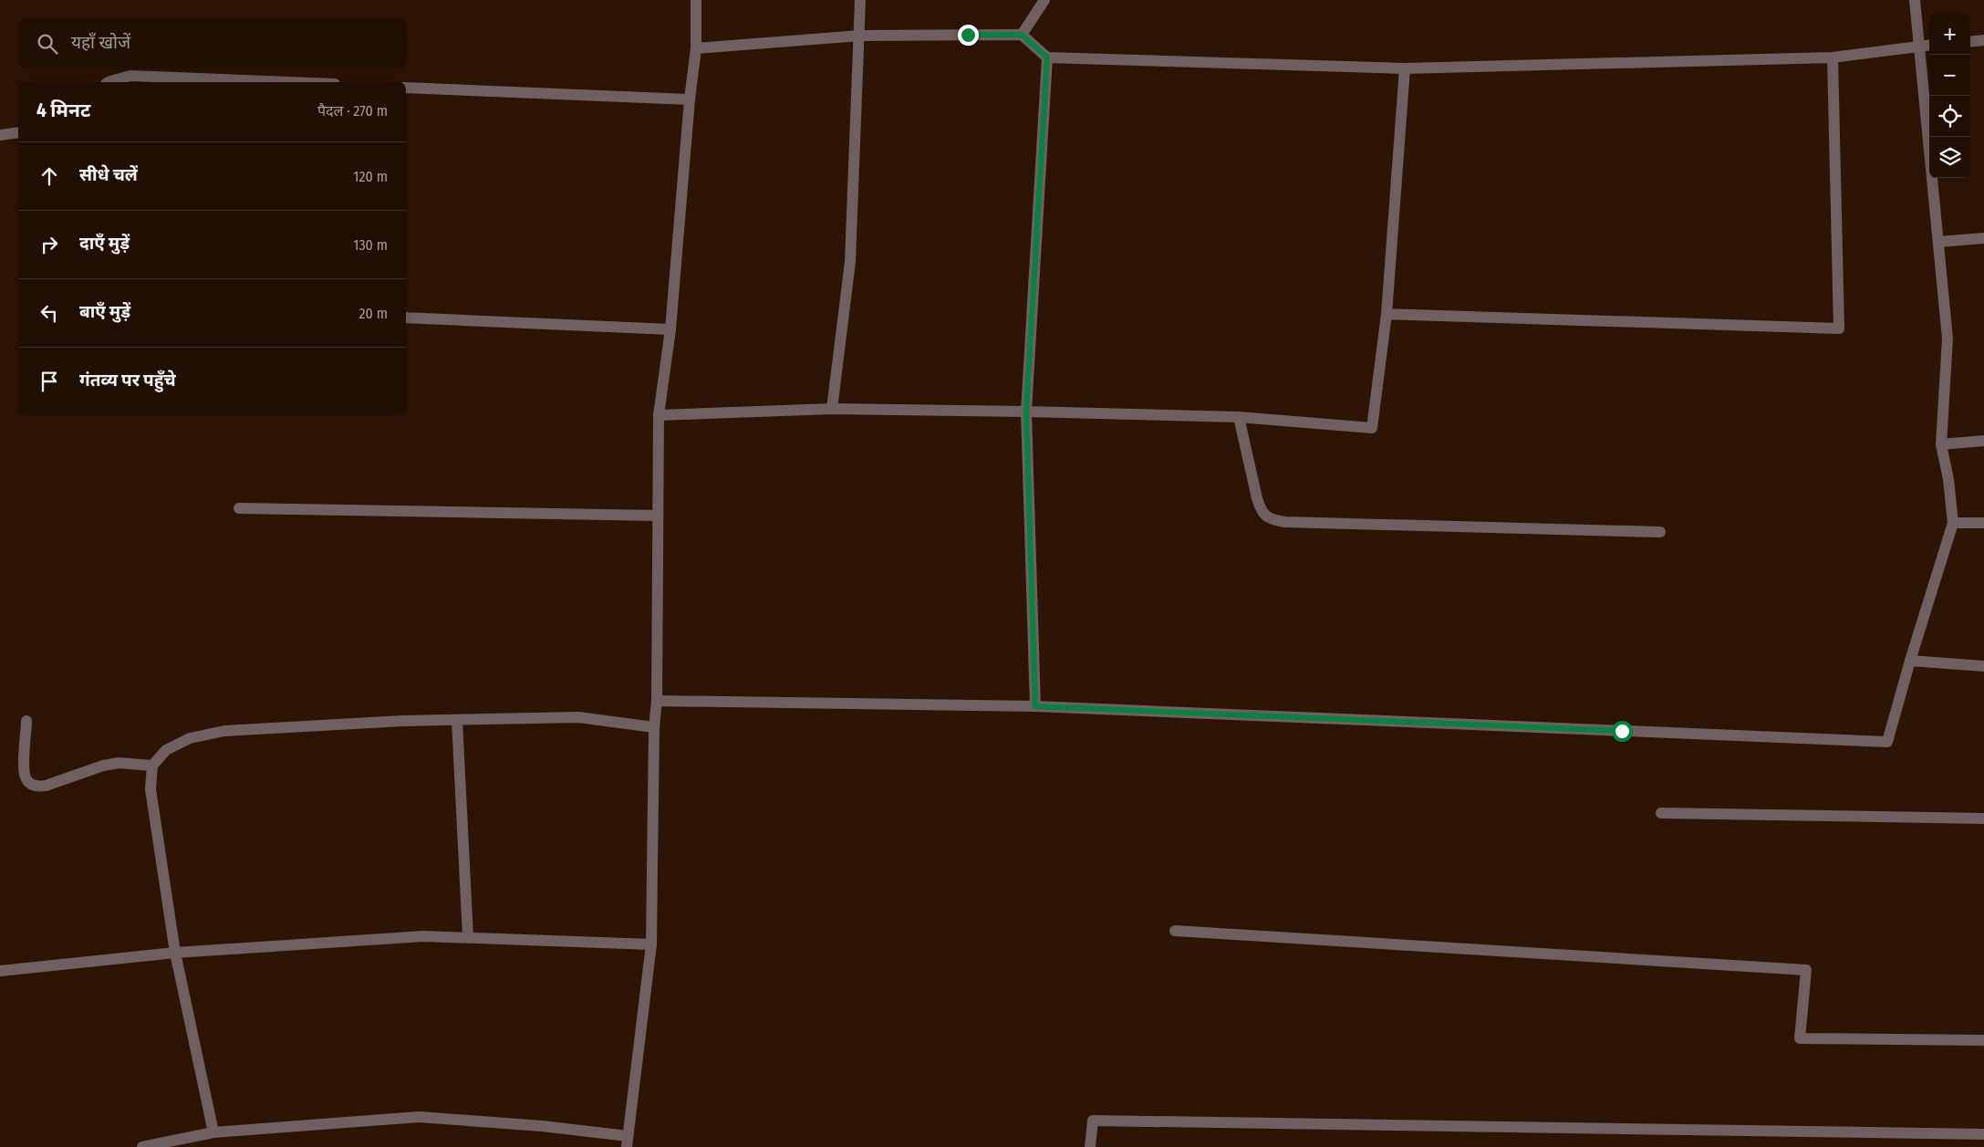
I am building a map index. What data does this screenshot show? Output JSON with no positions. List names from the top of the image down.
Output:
{
  "page": {
    "map_buttons": ["+", "−"],
    "search": "यहाँ खोजें",
    "heading": ["4 मिनट", "पैदल · 270 m"],
    "list": [
      ["सीधे चलें", "120 m"],
      ["दाएँ मुड़ें", "130 m"],
      ["बाएँ मुड़ें", "20 m"],
      "गंतव्य पर पहुँचे"
    ]
  }
}
